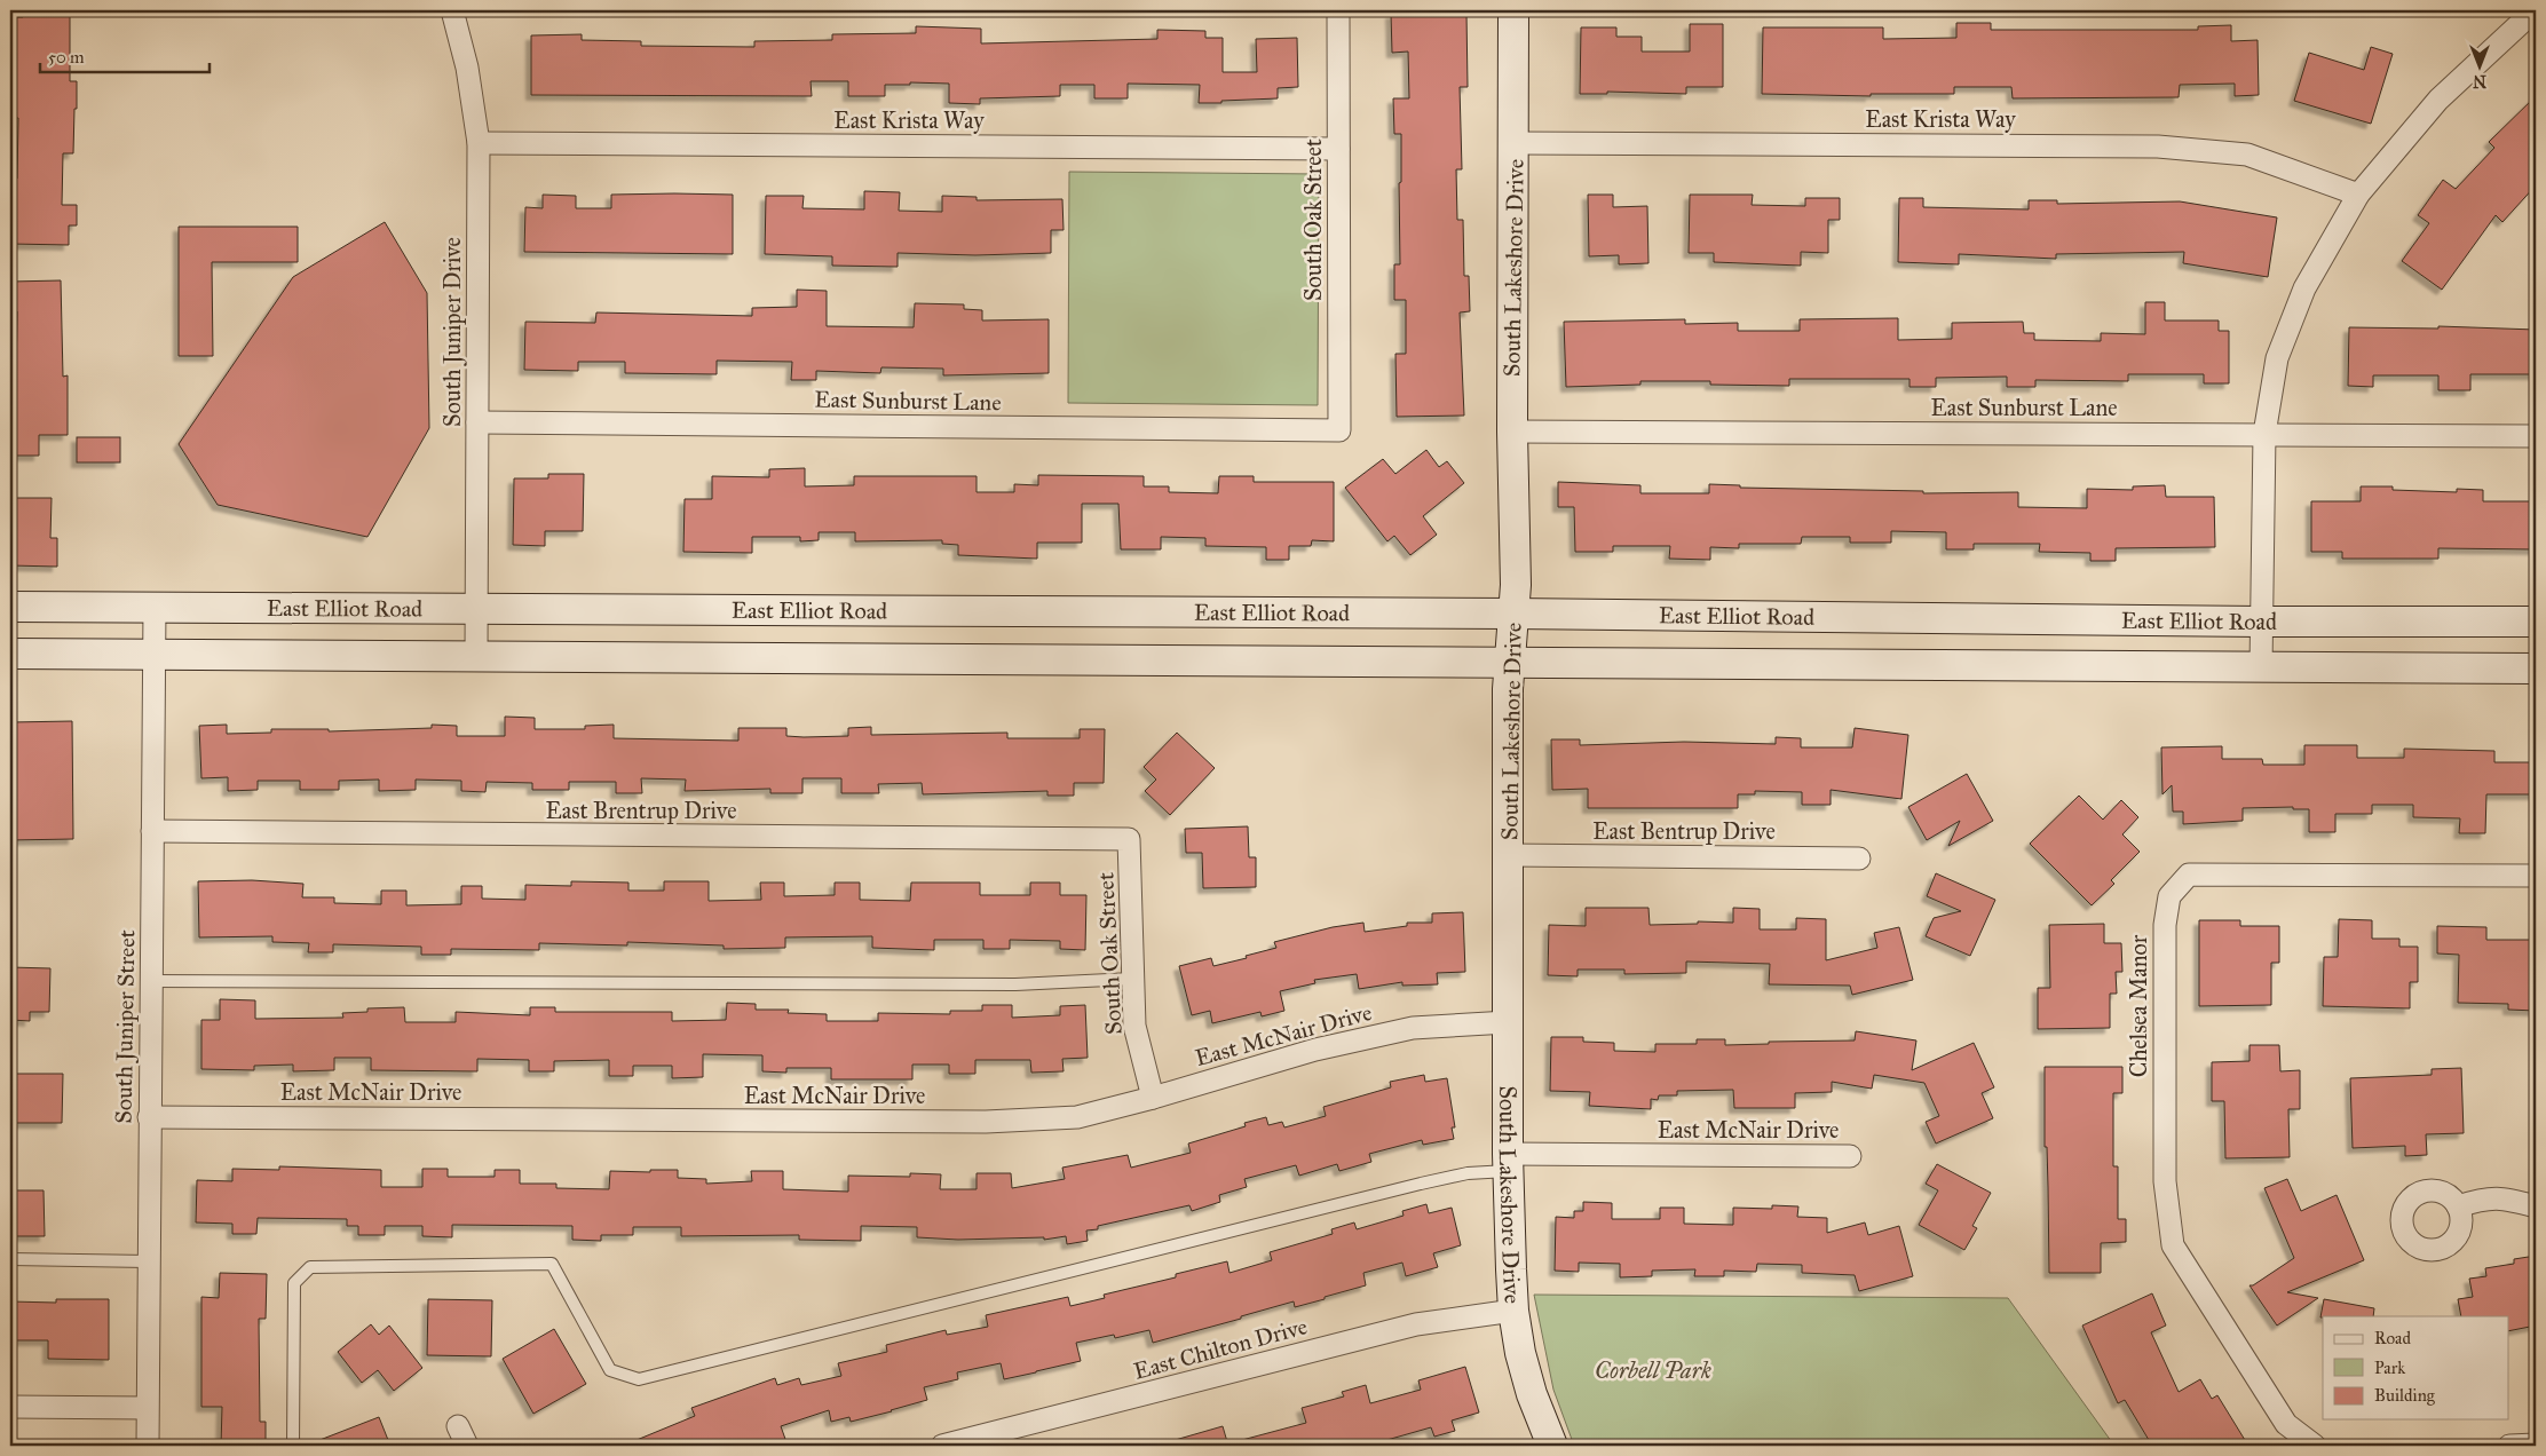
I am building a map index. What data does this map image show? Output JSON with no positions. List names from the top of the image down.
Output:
{
  "streets": {
    "main road": ["South Lakeshore Drive", "East Elliot Road"],
    "street": [
      "East Krista Way",
      "South Oak Street",
      "South Juniper Drive",
      "East Sunburst Lane",
      "East Brentrup Drive",
      "East Bentrup Drive",
      "Chelsea Manor",
      "South Juniper Street",
      "East McNair Drive",
      "East Chilton Drive"
    ]
  },
  "crossings": [
    ["East Krista Way", "South Oak Street"],
    ["East Krista Way", "South Lakeshore Drive"],
    ["East Krista Way", "South Juniper Drive"],
    ["South Oak Street", "East Sunburst Lane"],
    ["South Oak Street", "East Brentrup Drive"],
    ["South Oak Street", "East McNair Drive"],
    ["South Lakeshore Drive", "East Sunburst Lane"],
    ["South Lakeshore Drive", "East Elliot Road"],
    ["South Lakeshore Drive", "East Bentrup Drive"],
    ["South Lakeshore Drive", "East McNair Drive"],
    ["South Lakeshore Drive", "East Chilton Drive"],
    ["South Juniper Drive", "East Sunburst Lane"],
    ["South Juniper Drive", "East Elliot Road"],
    ["East Elliot Road", "South Juniper Street"],
    ["East Brentrup Drive", "South Juniper Street"],
    ["South Juniper Street", "East McNair Drive"]
  ],
  "parks": ["Corbell Park"],
  "legend": ["Road", "Park", "Building"],
  "scale_bar": "50 m",
  "north": "bottom"
}
